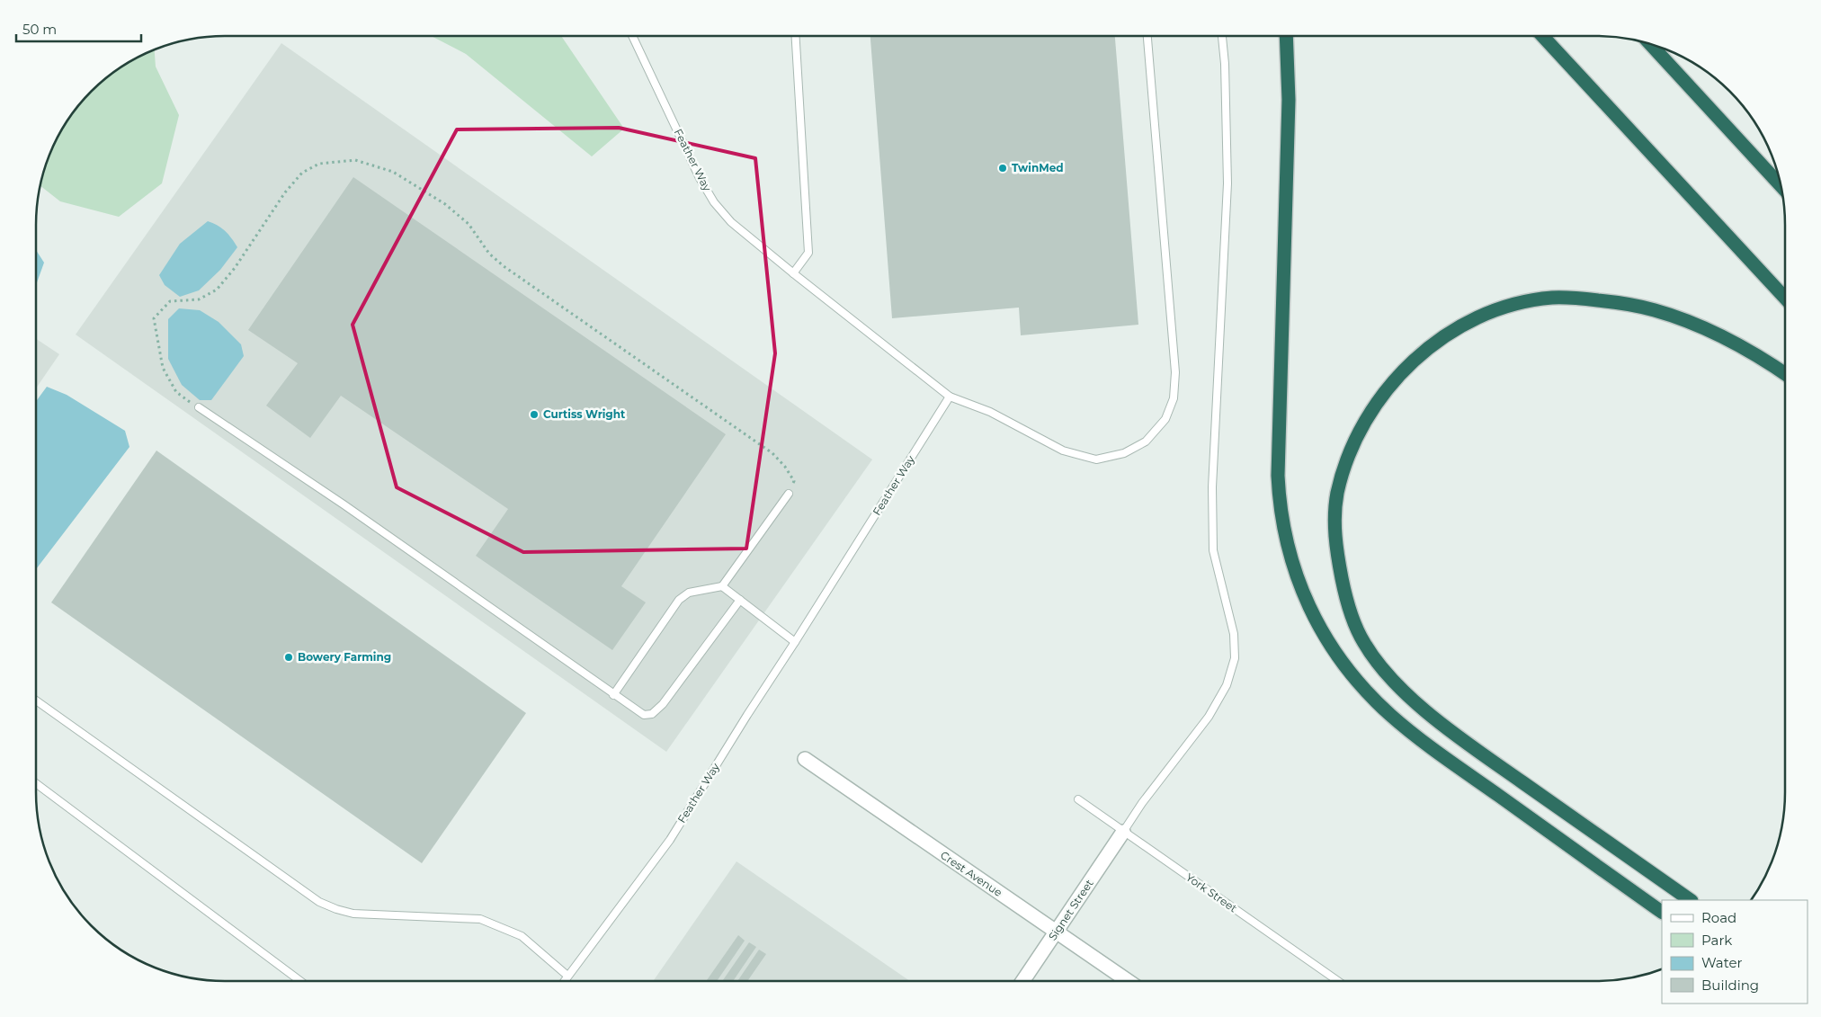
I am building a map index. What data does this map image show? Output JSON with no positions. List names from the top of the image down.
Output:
{
  "streets": {
    "street": ["Crest Avenue", "Signet Street"],
    "lane": ["Feather Way", "York Street"]
  },
  "crossings": [
    ["Crest Avenue", "Signet Street"],
    ["York Street", "Signet Street"]
  ],
  "places": ["TwinMed", "Curtiss Wright", "Bowery Farming"],
  "legend": [
    "Road",
    "Park",
    "Water",
    "Building"
  ],
  "scale_bar": "50 m"
}
